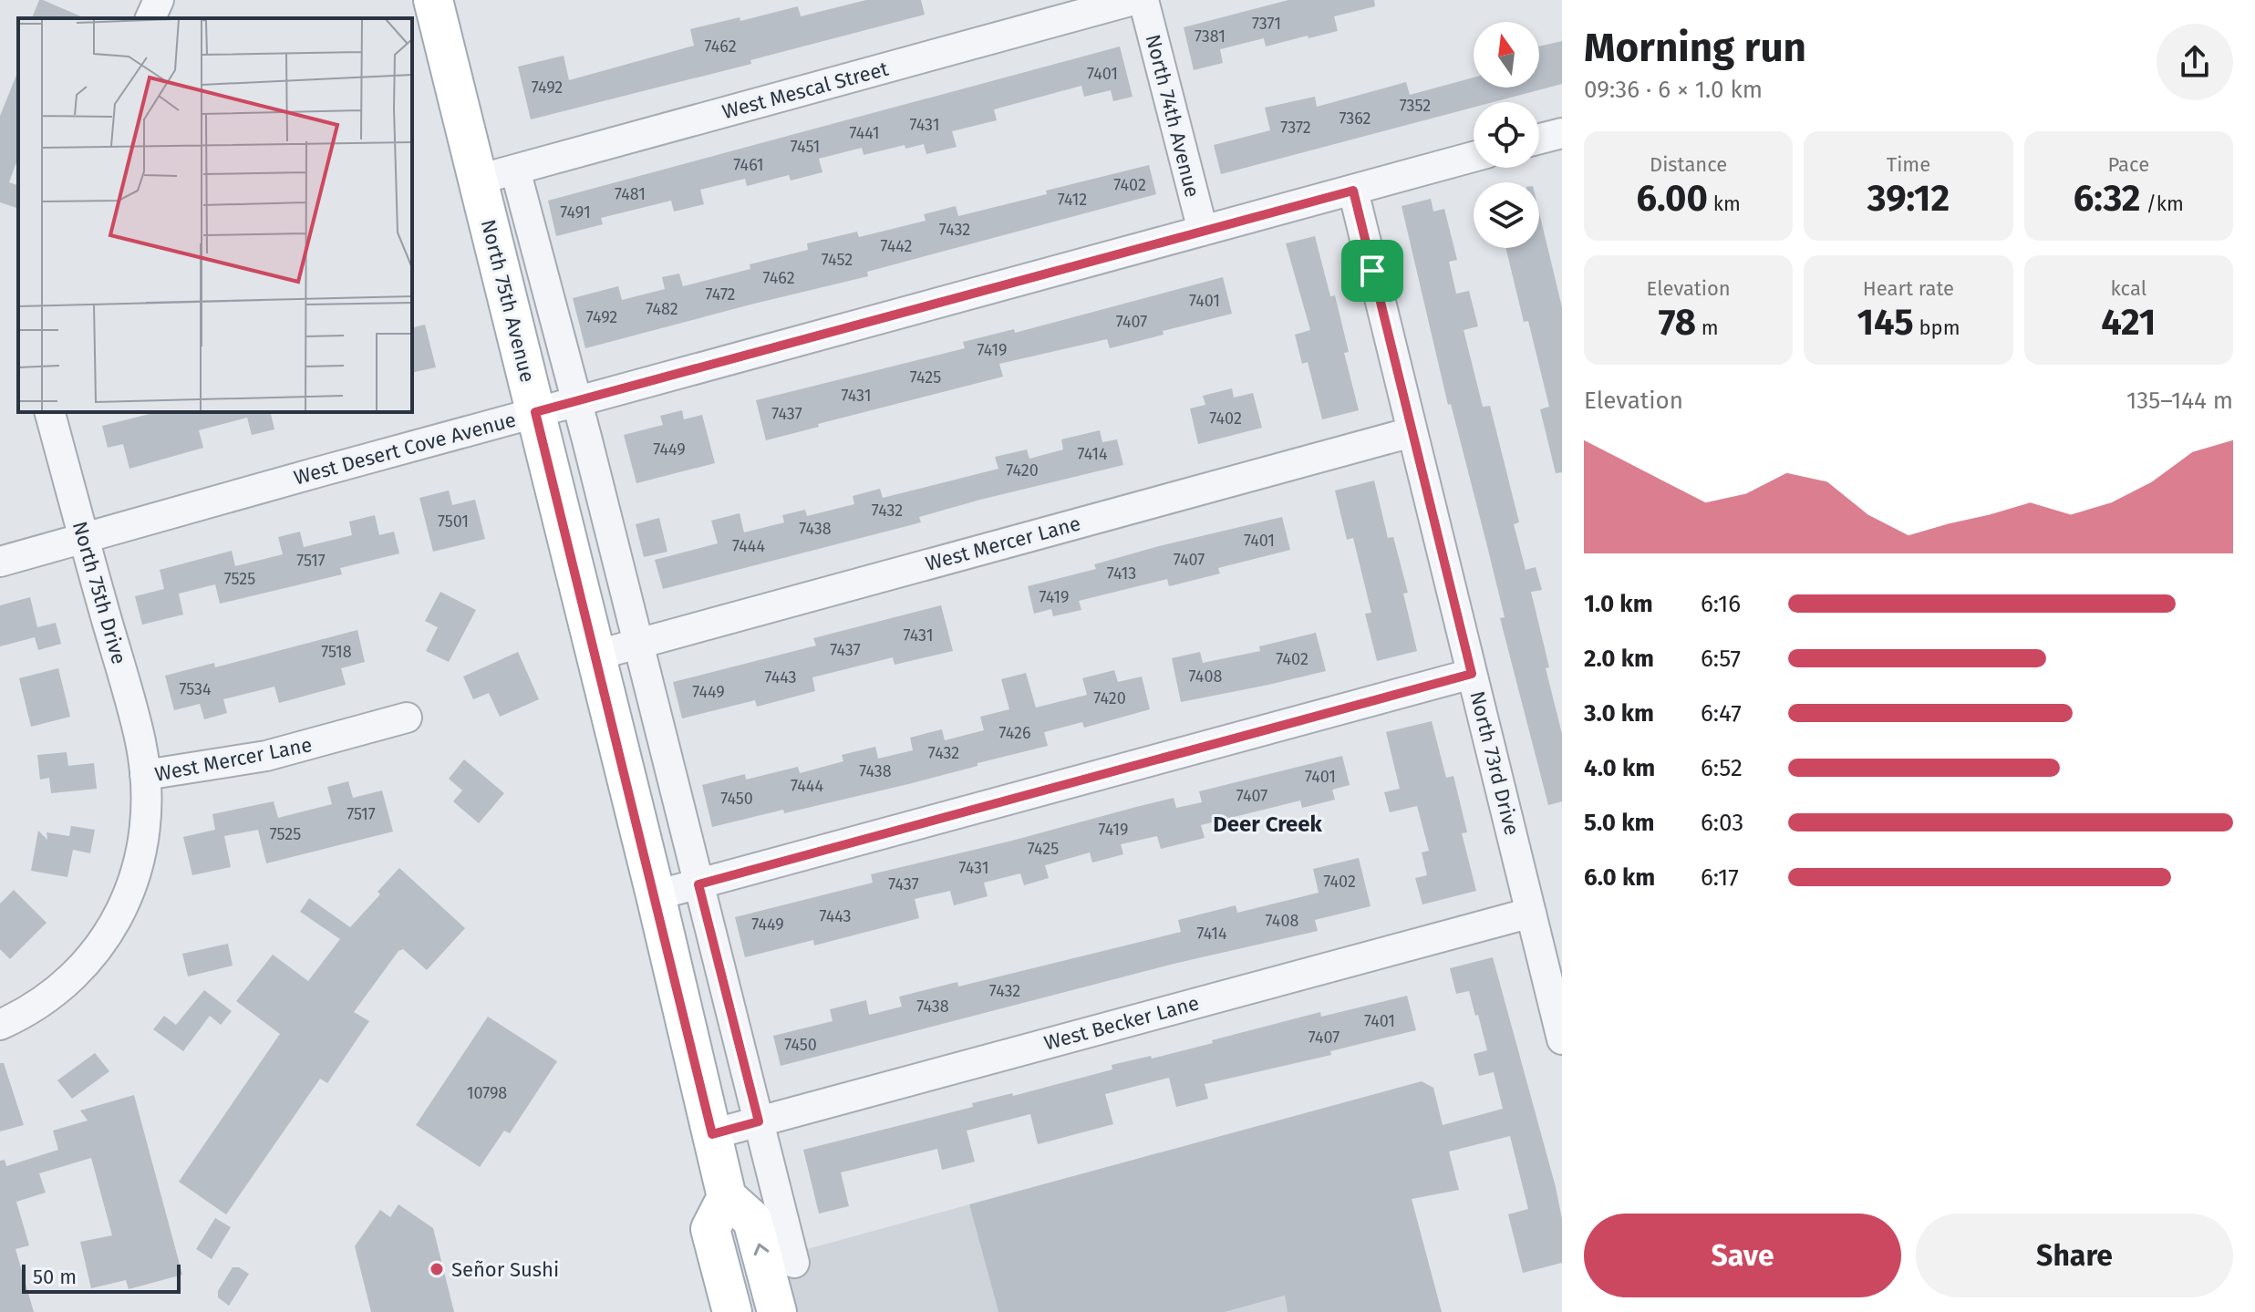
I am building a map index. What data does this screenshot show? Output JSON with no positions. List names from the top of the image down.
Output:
{
  "streets": {
    "main road": ["North 75th Avenue"],
    "street": [
      "West Mescal Street",
      "North 74th Avenue",
      "West Desert Cove Avenue",
      "West Mercer Lane",
      "North 75th Drive",
      "North 73rd Drive",
      "West Becker Lane"
    ]
  },
  "crossings": [
    ["West Mescal Street", "North 75th Avenue"],
    ["North 74th Avenue", "West Desert Cove Avenue"],
    ["North 75th Avenue", "West Desert Cove Avenue"],
    ["North 75th Avenue", "West Mercer Lane"],
    ["North 75th Avenue", "West Becker Lane"],
    ["West Desert Cove Avenue", "North 75th Drive"],
    ["West Desert Cove Avenue", "North 73rd Drive"],
    ["West Mercer Lane", "North 75th Drive"],
    ["West Mercer Lane", "North 73rd Drive"],
    ["North 73rd Drive", "West Becker Lane"]
  ],
  "districts": ["Deer Creek"],
  "places": ["Señor Sushi"],
  "house_numbers": [
    "7371",
    "7381",
    "7462",
    "7401",
    "7492",
    "7352",
    "7362",
    "7431",
    "7372",
    "7441",
    "7451",
    "7461",
    "7402",
    "7481",
    "7412",
    "7491",
    "7432",
    "7442",
    "7452",
    "7462",
    "7472",
    "7401",
    "7482",
    "7492",
    "7407",
    "7419",
    "7425",
    "7431",
    "7437",
    "7402",
    "7449",
    "7414",
    "7420",
    "7432",
    "7501",
    "7438",
    "7401",
    "7444",
    "7407",
    "7517",
    "7413",
    "7525",
    "7419",
    "7431",
    "7437",
    "7518",
    "7402",
    "7408",
    "7443",
    "7534",
    "7449",
    "7420",
    "7426",
    "7432",
    "7438",
    "7401",
    "7444",
    "7407",
    "7450",
    "7517",
    "7419",
    "7525",
    "7425",
    "7431",
    "7402",
    "7437",
    "7443",
    "7408",
    "7449",
    "7414",
    "7432",
    "7438",
    "7401",
    "7407",
    "7450",
    "10798"
  ],
  "scale_bar": "50 m",
  "north": "top",
  "page": {
    "heading": ["Morning run", "09:36 · 6 × 1.0 km"],
    "stats": [
      ["Distance", "6.00 km"],
      ["Time", "39:12"],
      ["Pace", "6:32 /km"],
      ["Elevation", "78 m"],
      ["Heart rate", "145 bpm"],
      ["kcal", "421"]
    ],
    "chart": ["Elevation", "135–144 m"],
    "list": [
      {
        "name": "1.0 km",
        "note": "6:16"
      },
      {
        "name": "2.0 km",
        "note": "6:57"
      },
      {
        "name": "3.0 km",
        "note": "6:47"
      },
      {
        "name": "4.0 km",
        "note": "6:52"
      },
      {
        "name": "5.0 km",
        "note": "6:03"
      },
      {
        "name": "6.0 km",
        "note": "6:17"
      }
    ],
    "buttons": ["Save", "Share"],
    "scale": "50 m"
  }
}
